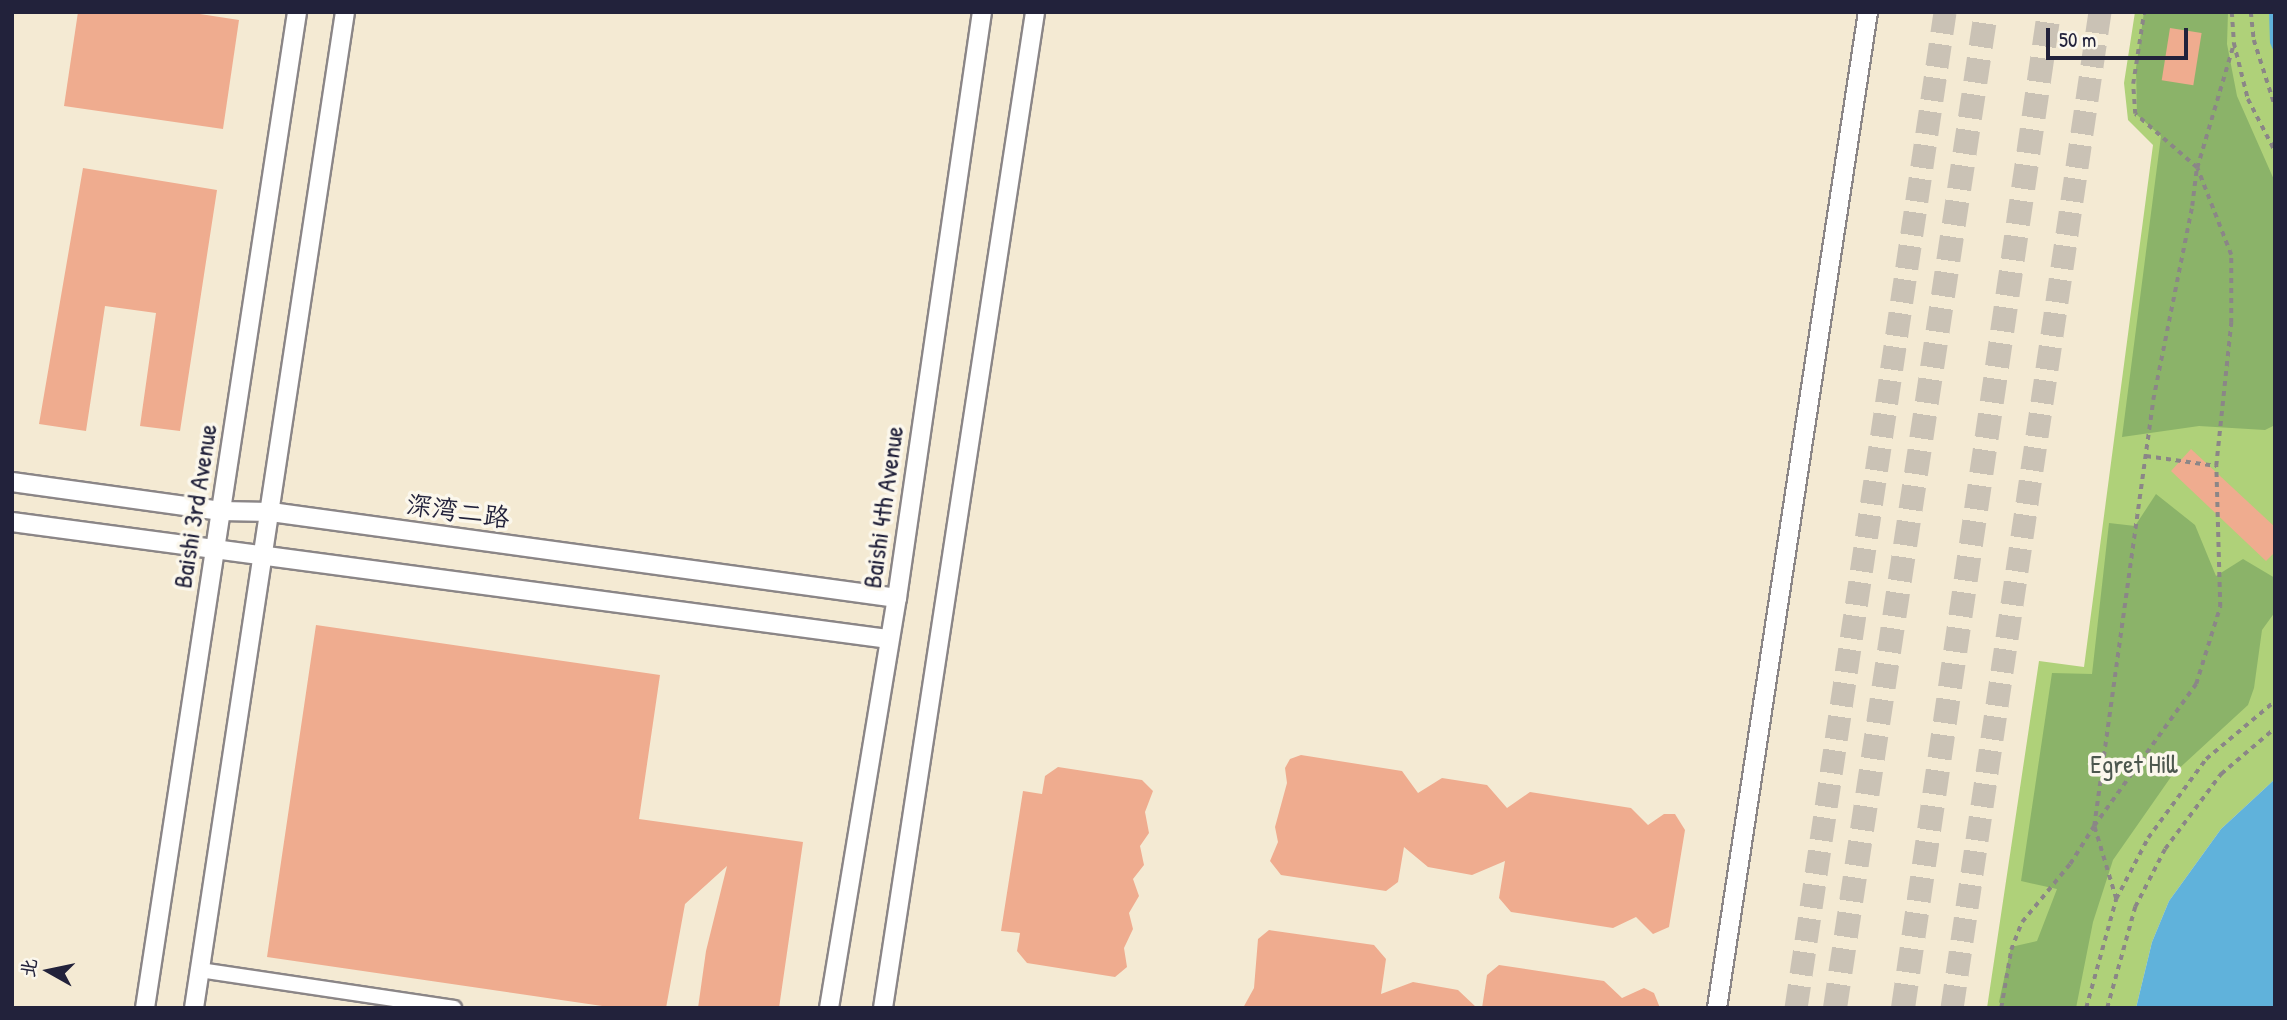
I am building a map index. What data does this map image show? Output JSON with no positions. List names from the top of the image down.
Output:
{
  "streets": {
    "street": ["Baishi 3rd Avenue", "Baishi 4th Avenue", "深湾二路"]
  },
  "crossings": [
    ["Baishi 3rd Avenue", "深湾二路"],
    ["Baishi 4th Avenue", "深湾二路"]
  ],
  "parks": ["Egret Hill"],
  "scale_bar": "50 m",
  "north": "left"
}
